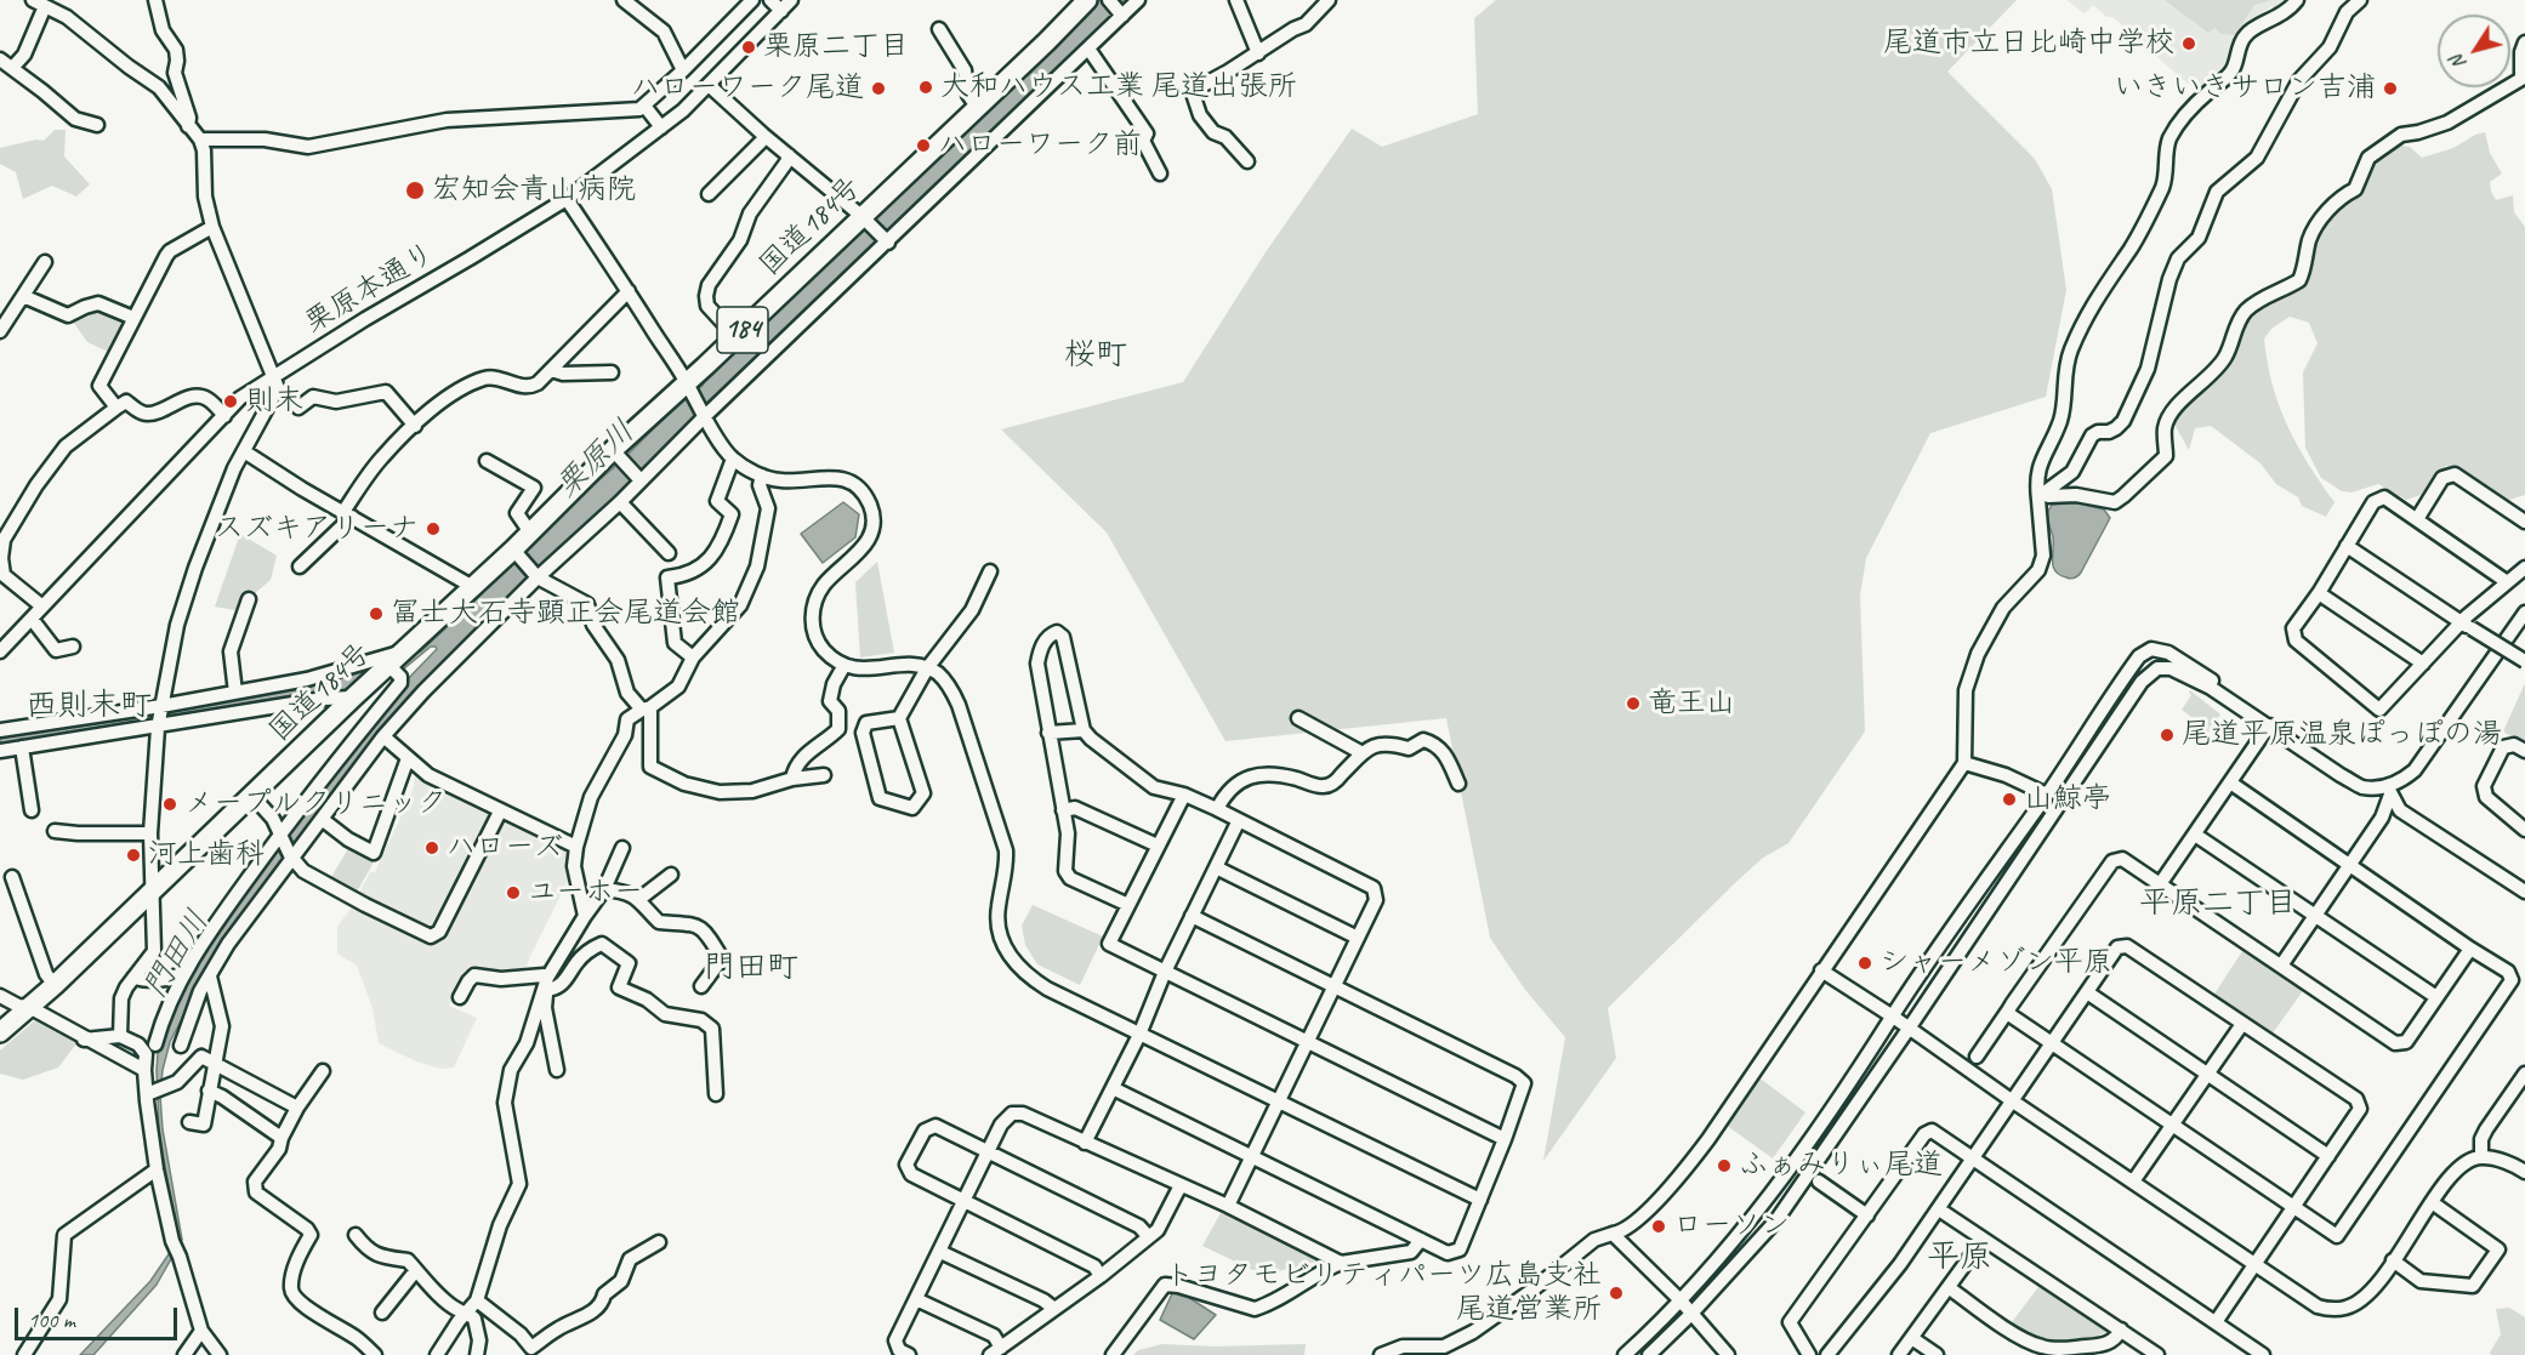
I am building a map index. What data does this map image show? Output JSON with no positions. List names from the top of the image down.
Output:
{
  "streets": {
    "highway": ["国道184号", "184"],
    "street": ["栗原本通り"]
  },
  "districts": [
    "桜町",
    "西則末町",
    "平原二丁目",
    "門田町",
    "平原"
  ],
  "water": ["栗原川", "門田川"],
  "places": [
    "尾道市立日比崎中学校",
    "栗原二丁目",
    "大和ハウス工業 尾道出張所",
    "ハローワーク尾道",
    "いきいきサロン吉浦",
    "ハローワーク前",
    "宏知会青山病院",
    "則末",
    "スズキアリーナ",
    "冨士大石寺顕正会尾道会館",
    "竜王山",
    "尾道平原温泉ぽっぽの湯",
    "山鯨亭",
    "メープルクリニック",
    "ハローズ",
    "河上歯科",
    "ユーホー",
    "シャーメゾン平原",
    "ふぁみりぃ尾道",
    "ローソン",
    "トヨタモビリティパーツ広島支社 尾道営業所"
  ],
  "scale_bar": "100 m",
  "north": "bottom left"
}
